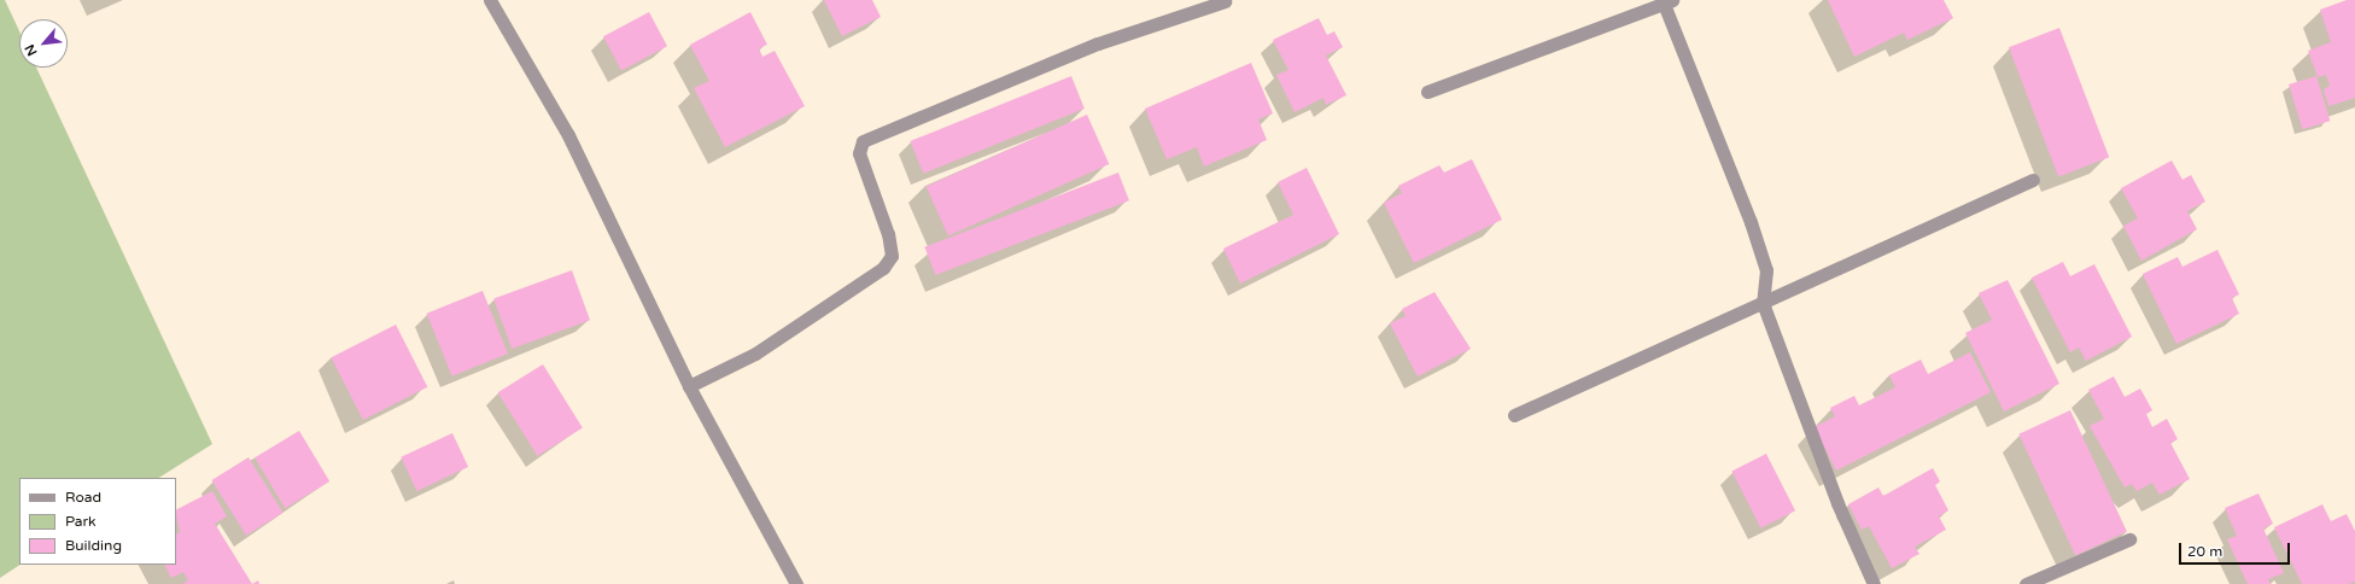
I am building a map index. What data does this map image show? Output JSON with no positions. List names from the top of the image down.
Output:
{
  "legend": ["Road", "Park", "Building"],
  "scale_bar": "20 m",
  "north": "bottom left"
}
